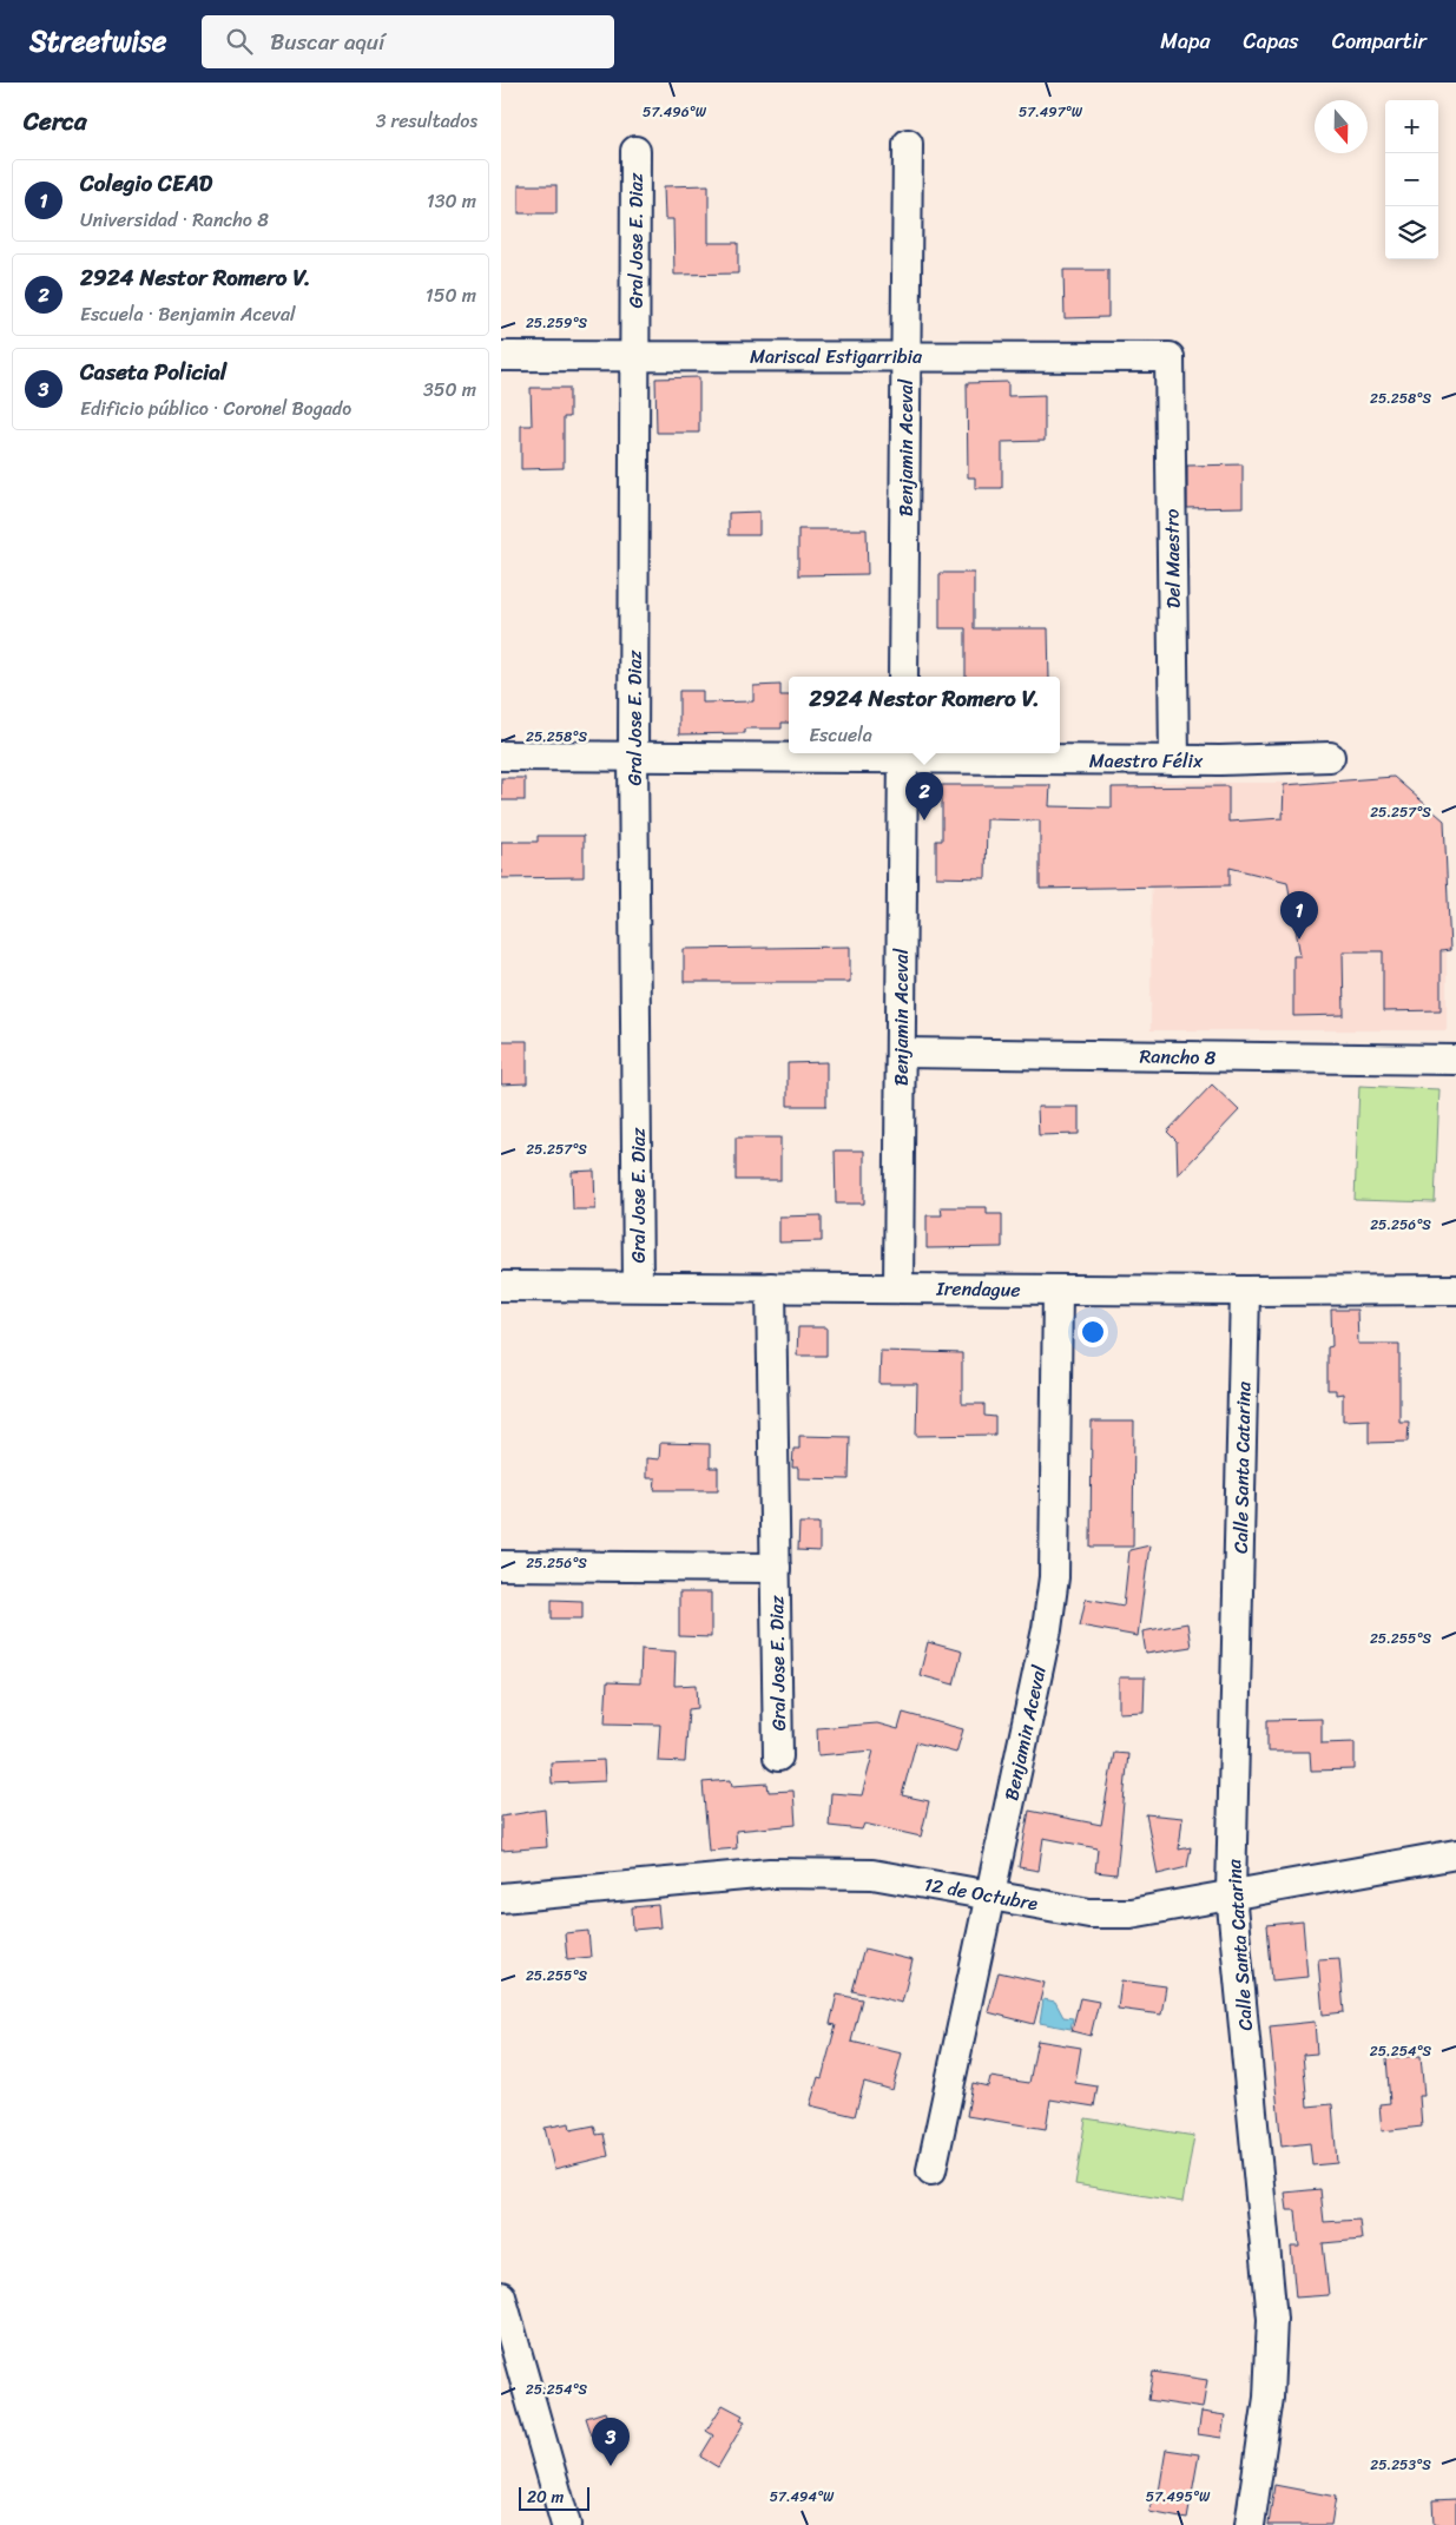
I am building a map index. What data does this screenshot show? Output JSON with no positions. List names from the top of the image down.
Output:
{
  "streets": {
    "street": [
      "Gral Jose E. Diaz",
      "Mariscal Estigarribia",
      "Benjamin Aceval",
      "Del Maestro",
      "Maestro Félix",
      "Rancho 8",
      "Irendague",
      "Calle Santa Catarina",
      "12 de Octubre"
    ]
  },
  "crossings": [
    ["Gral Jose E. Diaz", "Mariscal Estigarribia"],
    ["Gral Jose E. Diaz", "Maestro Félix"],
    ["Gral Jose E. Diaz", "Irendague"],
    ["Mariscal Estigarribia", "Benjamin Aceval"],
    ["Mariscal Estigarribia", "Del Maestro"],
    ["Benjamin Aceval", "Maestro Félix"],
    ["Benjamin Aceval", "Rancho 8"],
    ["Benjamin Aceval", "Irendague"],
    ["Benjamin Aceval", "12 de Octubre"],
    ["Del Maestro", "Maestro Félix"],
    ["Irendague", "Calle Santa Catarina"],
    ["Calle Santa Catarina", "12 de Octubre"]
  ],
  "scale_bar": "20 m",
  "north": "bottom",
  "page": {
    "header": "Streetwise",
    "search": "Buscar aquí",
    "nav": ["Mapa", "Capas", "Compartir"],
    "heading": ["Cerca", "3 resultados"],
    "map_buttons": ["+", "−"],
    "list": [
      {
        "mark": "1",
        "name": "Colegio CEAD",
        "note": "Universidad · Rancho 8",
        "value": "130 m"
      },
      {
        "mark": "2",
        "name": "2924 Nestor Romero V.",
        "note": "Escuela · Benjamin Aceval",
        "value": "150 m"
      },
      {
        "mark": "3",
        "name": "Caseta Policial",
        "note": "Edificio público · Coronel Bogado",
        "value": "350 m"
      }
    ],
    "popup": ["2924 Nestor Romero V.", "Escuela"],
    "pins": ["2", "1", "3"],
    "scale": "20 m"
  },
  "coordinates": [
    "57.496°W",
    "57.497°W",
    "25.259°S",
    "25.258°S",
    "25.257°S",
    "25.256°S",
    "25.255°S",
    "25.254°S",
    "25.253°S",
    "57.494°W",
    "57.495°W"
  ]
}
